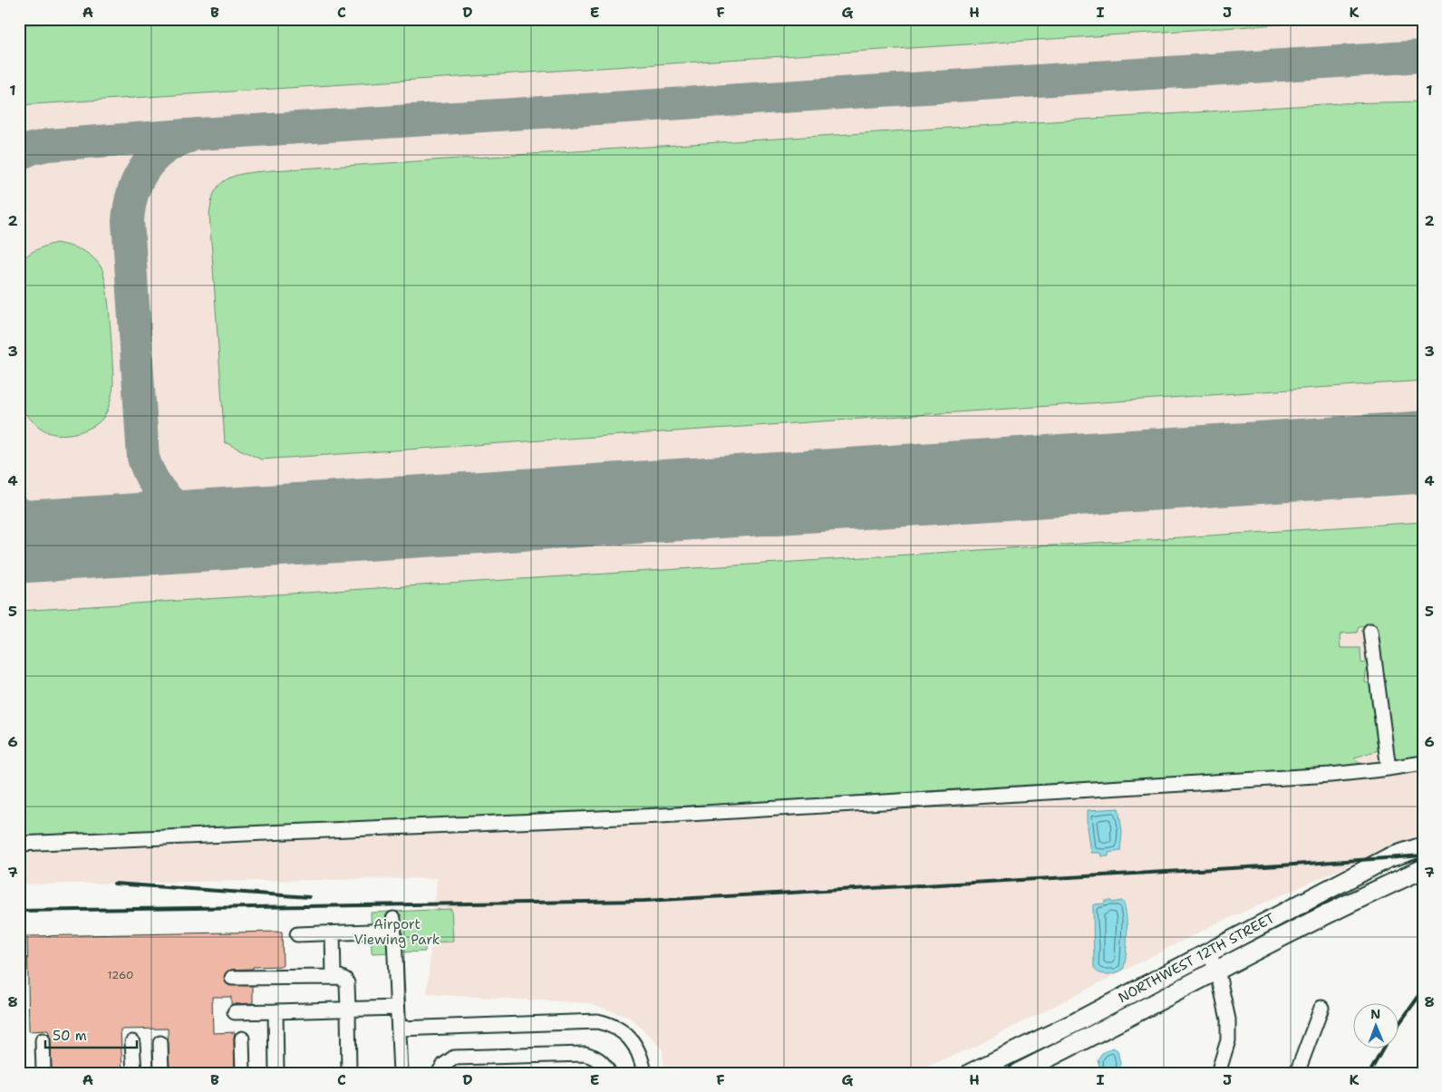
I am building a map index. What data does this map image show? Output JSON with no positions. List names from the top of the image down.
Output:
{
  "streets": {
    "main road": ["NORTHWEST 12TH STREET"]
  },
  "parks": ["Airport Viewing Park"],
  "house_numbers": ["1260"],
  "scale_bar": "50 m",
  "north": "top",
  "grid": {
    "columns": [
      "A",
      "B",
      "C",
      "D",
      "E",
      "F",
      "G",
      "H",
      "I",
      "J",
      "K"
    ],
    "rows": [
      "1",
      "2",
      "3",
      "4",
      "5",
      "6",
      "7",
      "8"
    ]
  }
}
